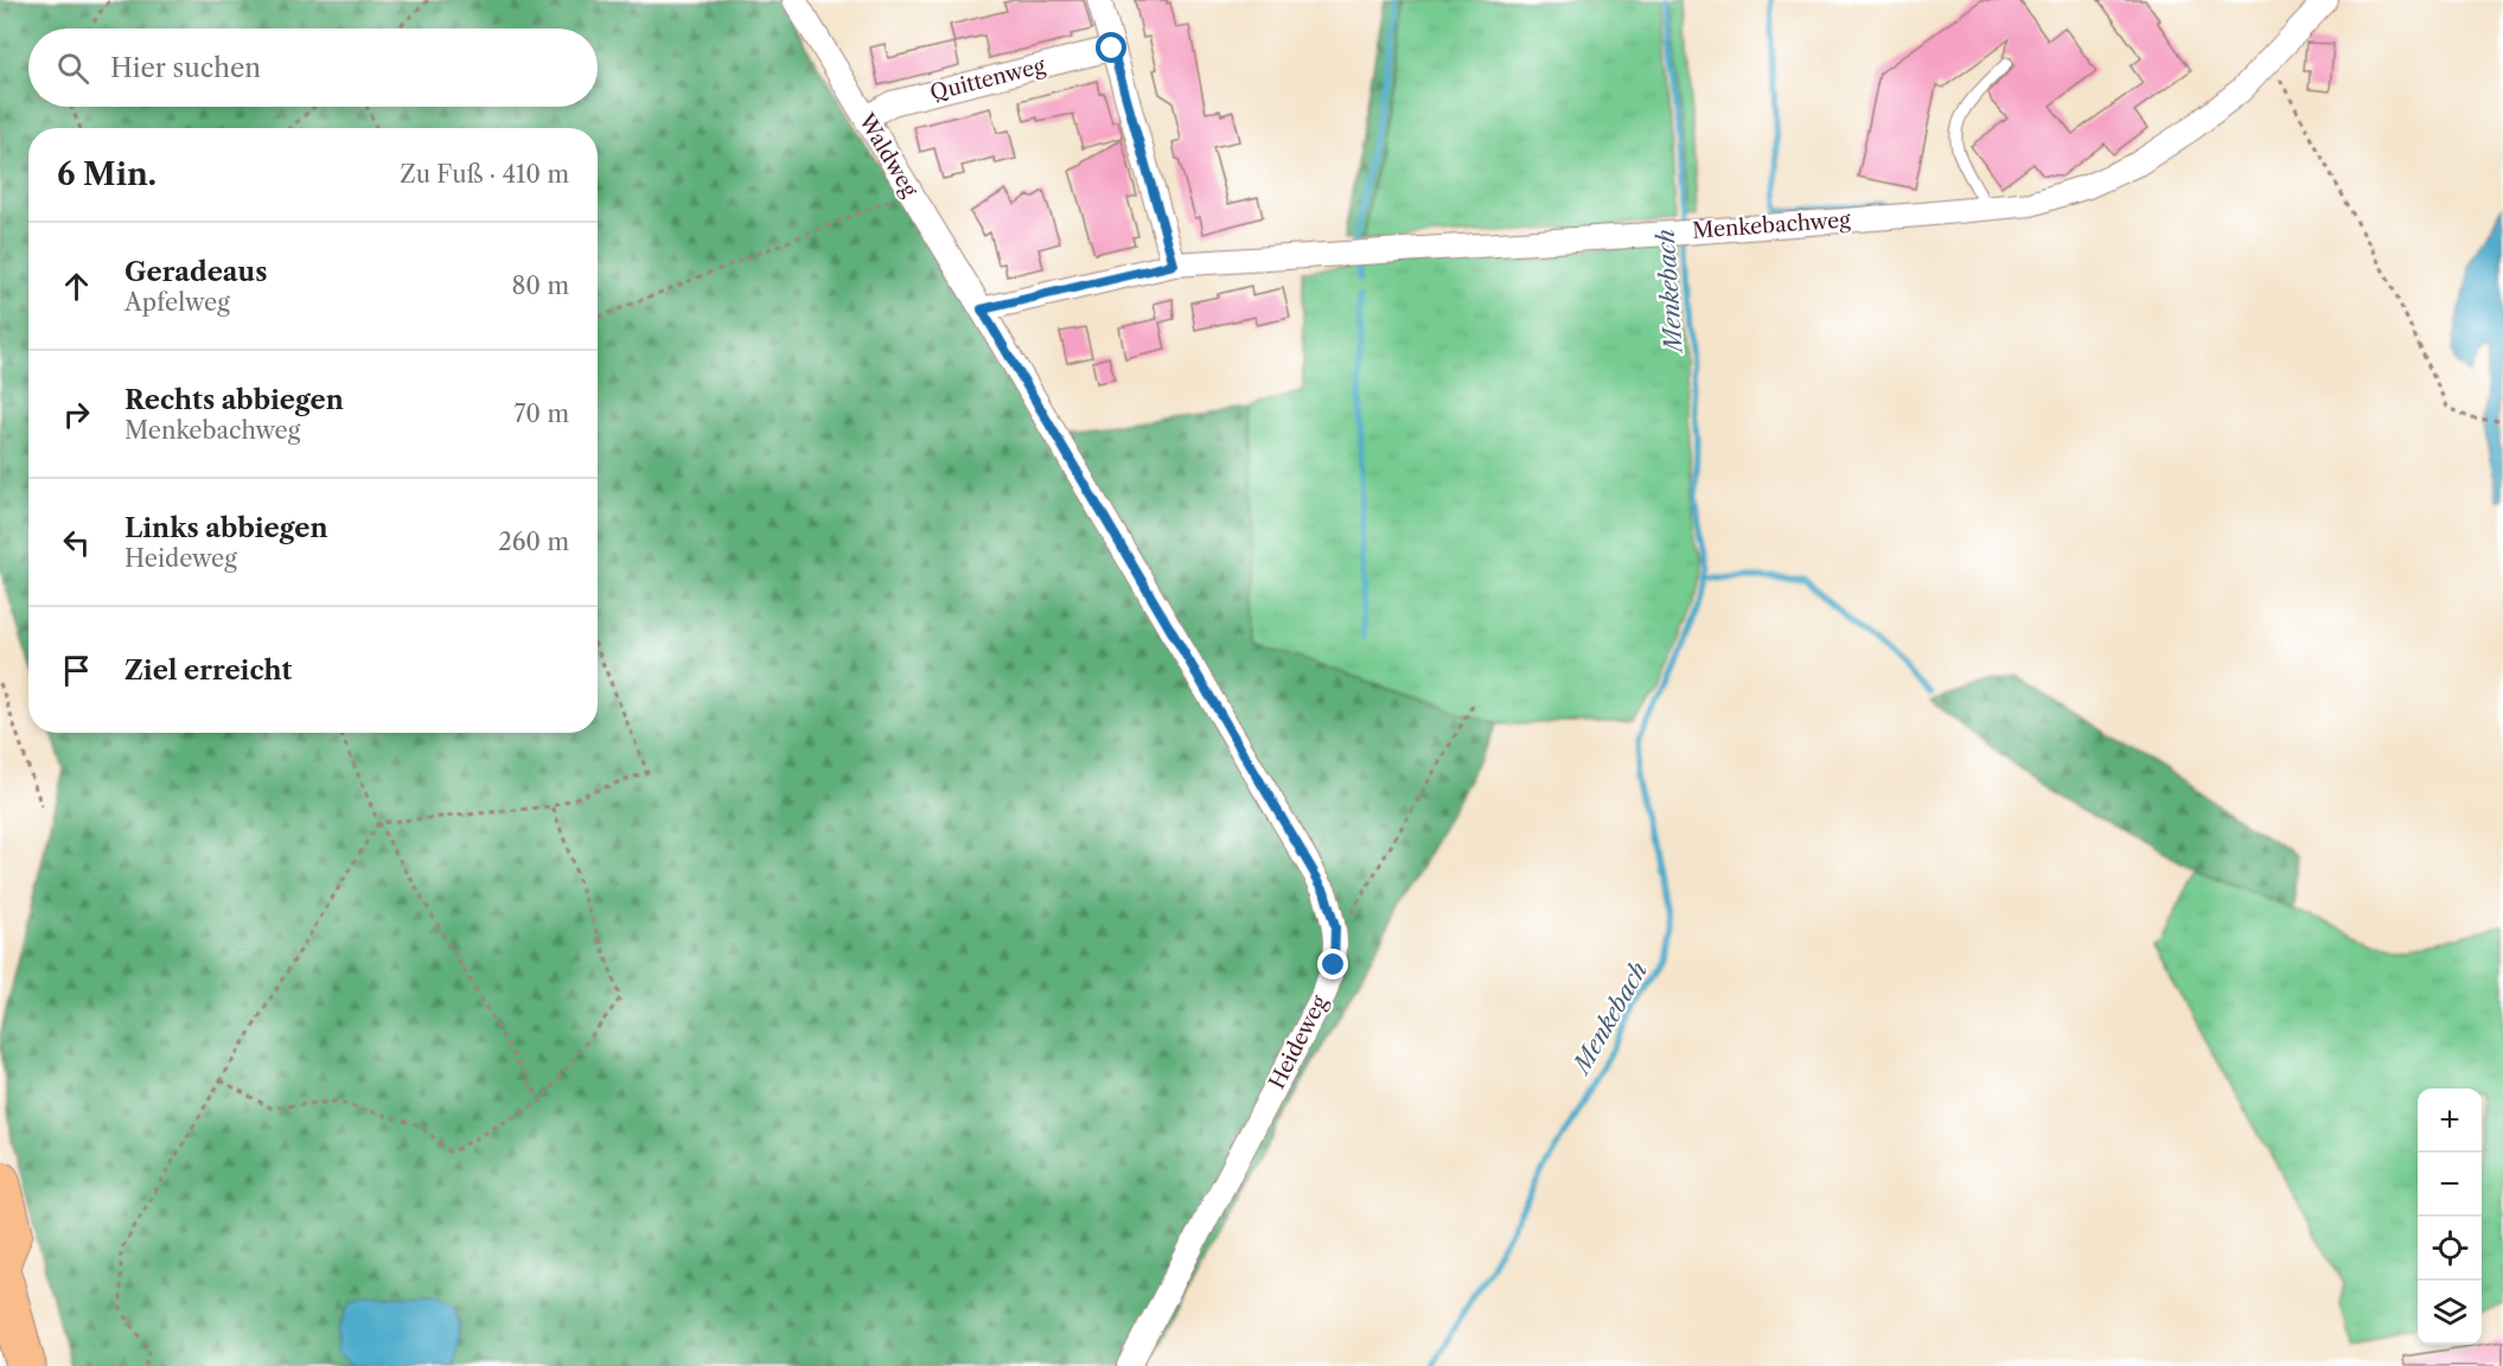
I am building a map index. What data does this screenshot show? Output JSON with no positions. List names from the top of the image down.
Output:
{
  "streets": {
    "street": [
      "Quittenweg",
      "Waldweg",
      "Menkebachweg",
      "Heideweg"
    ]
  },
  "crossings": [
    ["Quittenweg", "Waldweg"],
    ["Waldweg", "Menkebachweg"],
    ["Waldweg", "Heideweg"],
    ["Menkebachweg", "Heideweg"]
  ],
  "water": ["Menkebach"],
  "page": {
    "search": "Hier suchen",
    "heading": ["6 Min.", "Zu Fuß · 410 m"],
    "list": [
      ["Geradeaus", "Apfelweg", "80 m"],
      ["Rechts abbiegen", "Menkebachweg", "70 m"],
      ["Links abbiegen", "Heideweg", "260 m"],
      "Ziel erreicht"
    ],
    "map_buttons": ["+", "−"]
  }
}
